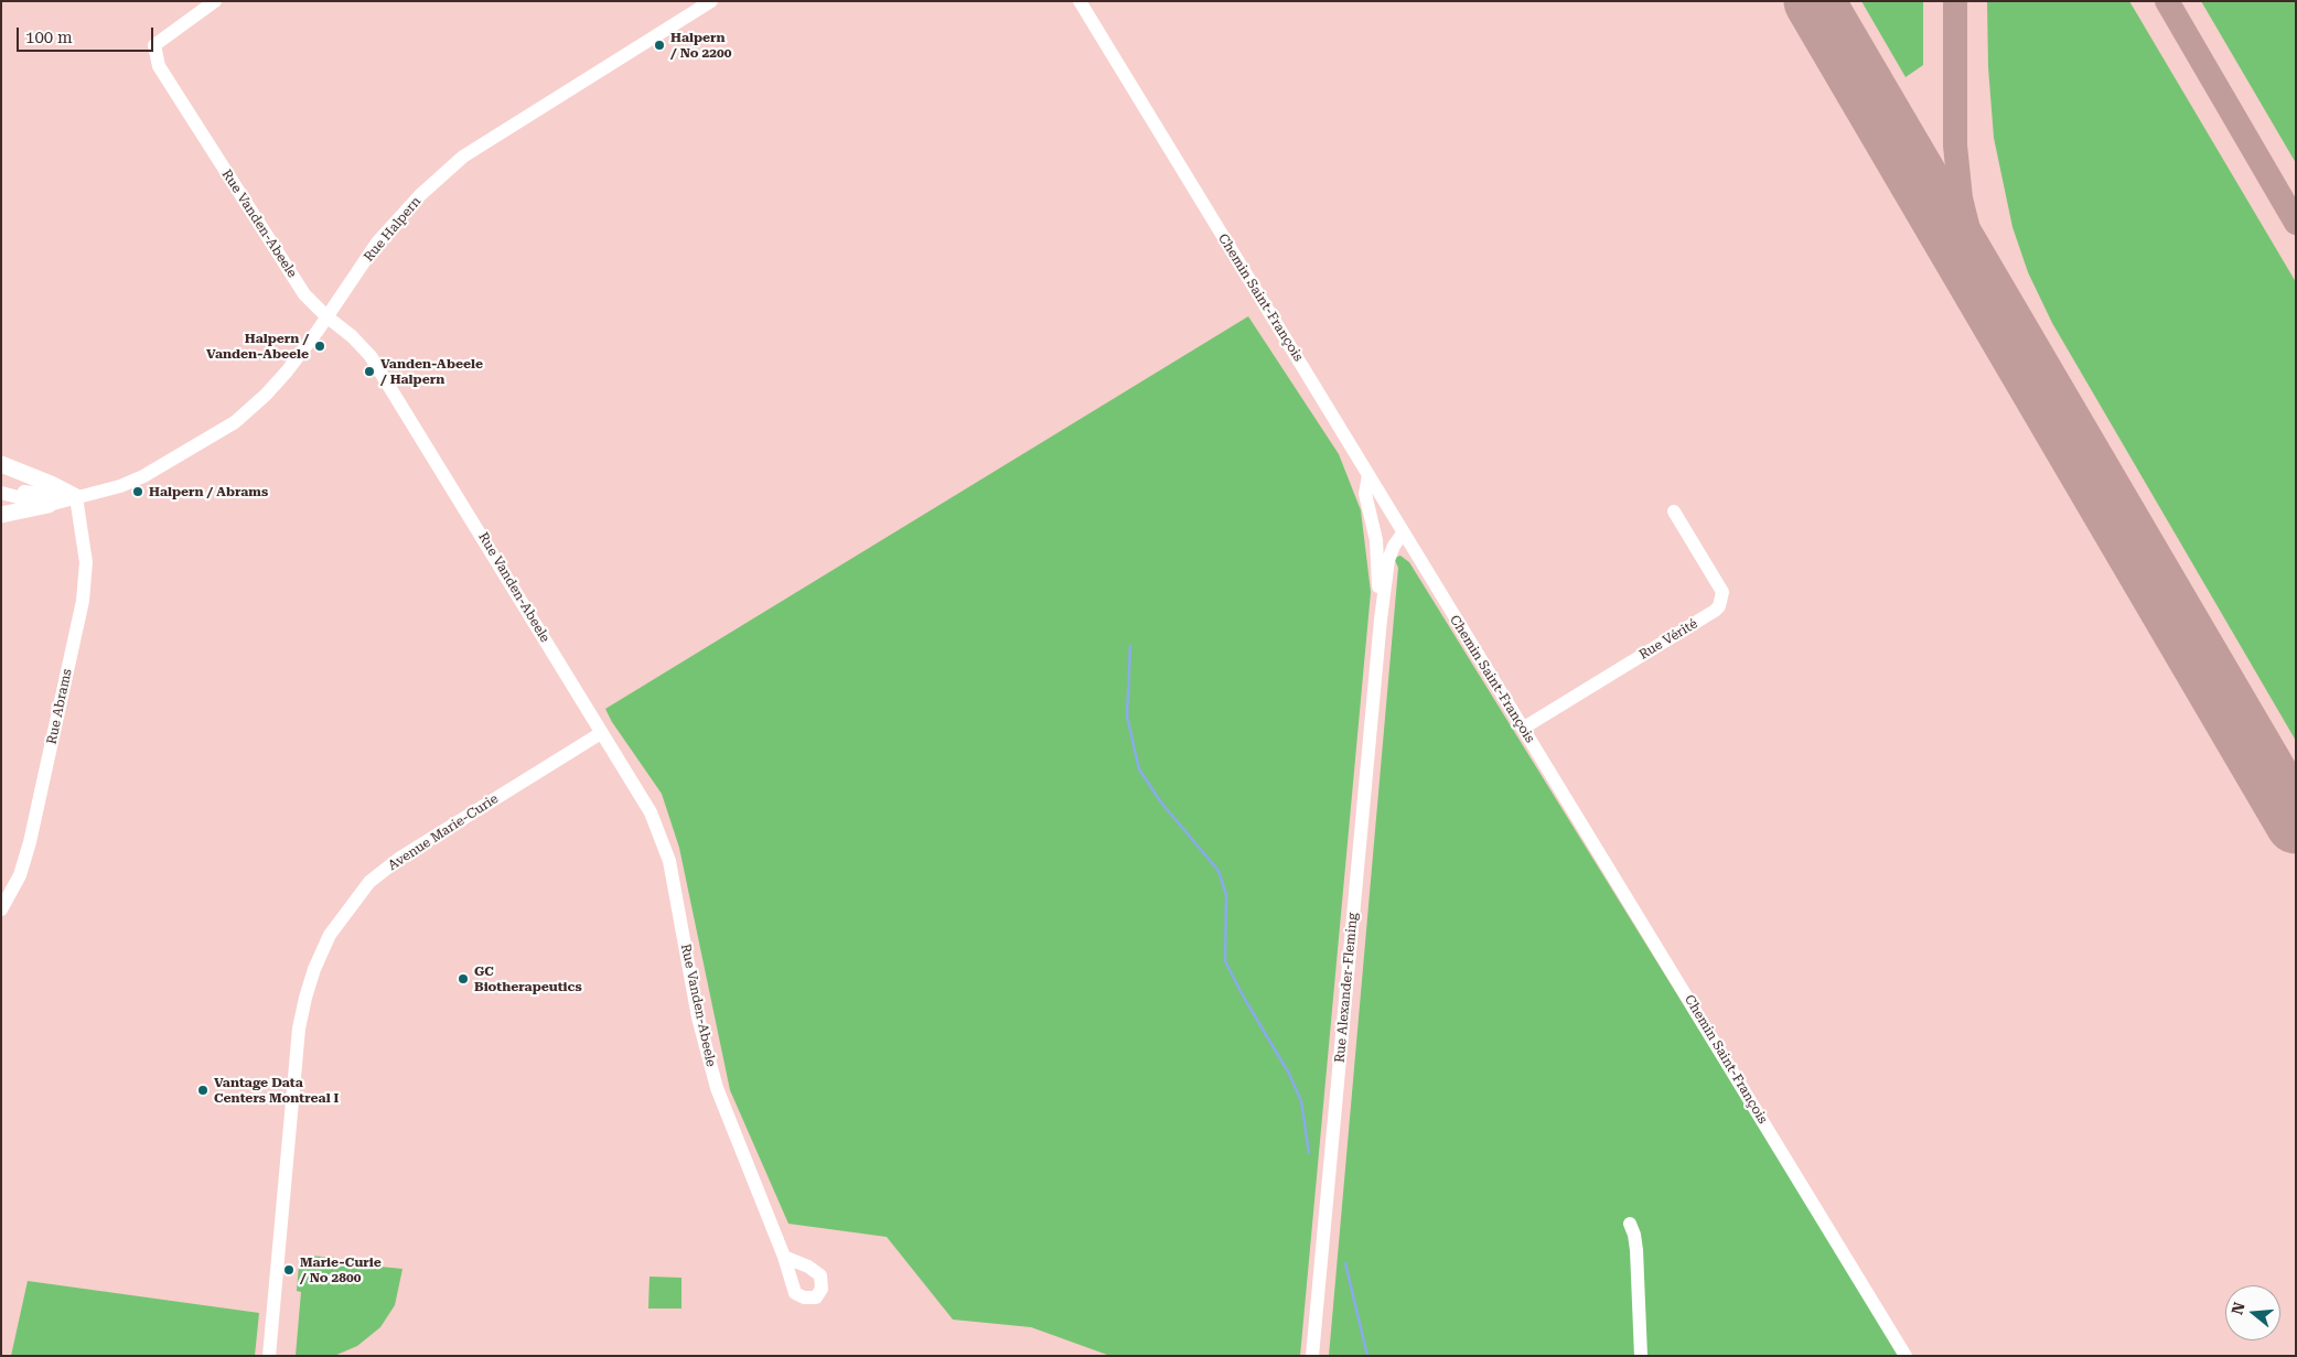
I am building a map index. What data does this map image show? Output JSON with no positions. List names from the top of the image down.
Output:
{
  "streets": {
    "street": [
      "Rue Vanden-Abeele",
      "Rue Halpern",
      "Chemin Saint-François",
      "Rue Vérité",
      "Rue Abrams",
      "Avenue Marie-Curie",
      "Rue Alexander-Fleming"
    ]
  },
  "crossings": [
    ["Rue Vanden-Abeele", "Rue Halpern"],
    ["Rue Vanden-Abeele", "Avenue Marie-Curie"],
    ["Rue Halpern", "Rue Abrams"],
    ["Chemin Saint-François", "Rue Vérité"],
    ["Chemin Saint-François", "Rue Alexander-Fleming"]
  ],
  "places": [
    "Halpern / No 2200",
    "Halpern / Vanden-Abeele",
    "Vanden-Abeele / Halpern",
    "Halpern / Abrams",
    "GC Biotherapeutics",
    "Vantage Data Centers Montreal I",
    "Marie-Curie / No 2800"
  ],
  "scale_bar": "100 m",
  "north": "left"
}
